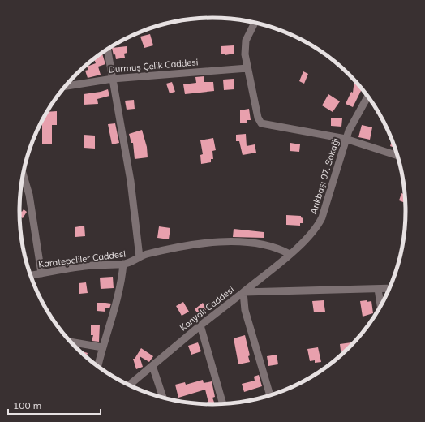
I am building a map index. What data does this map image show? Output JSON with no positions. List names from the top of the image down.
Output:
{
  "streets": {
    "street": [
      "Durmuş Çelik Caddesi",
      "Arıkbaşı 07. Sokağı",
      "Karatepeliler Caddesi",
      "Konyalı Caddesi"
    ]
  },
  "crossings": [
    ["Arıkbaşı 07. Sokağı", "Karatepeliler Caddesi"],
    ["Arıkbaşı 07. Sokağı", "Konyalı Caddesi"]
  ],
  "scale_bar": "100 m"
}
